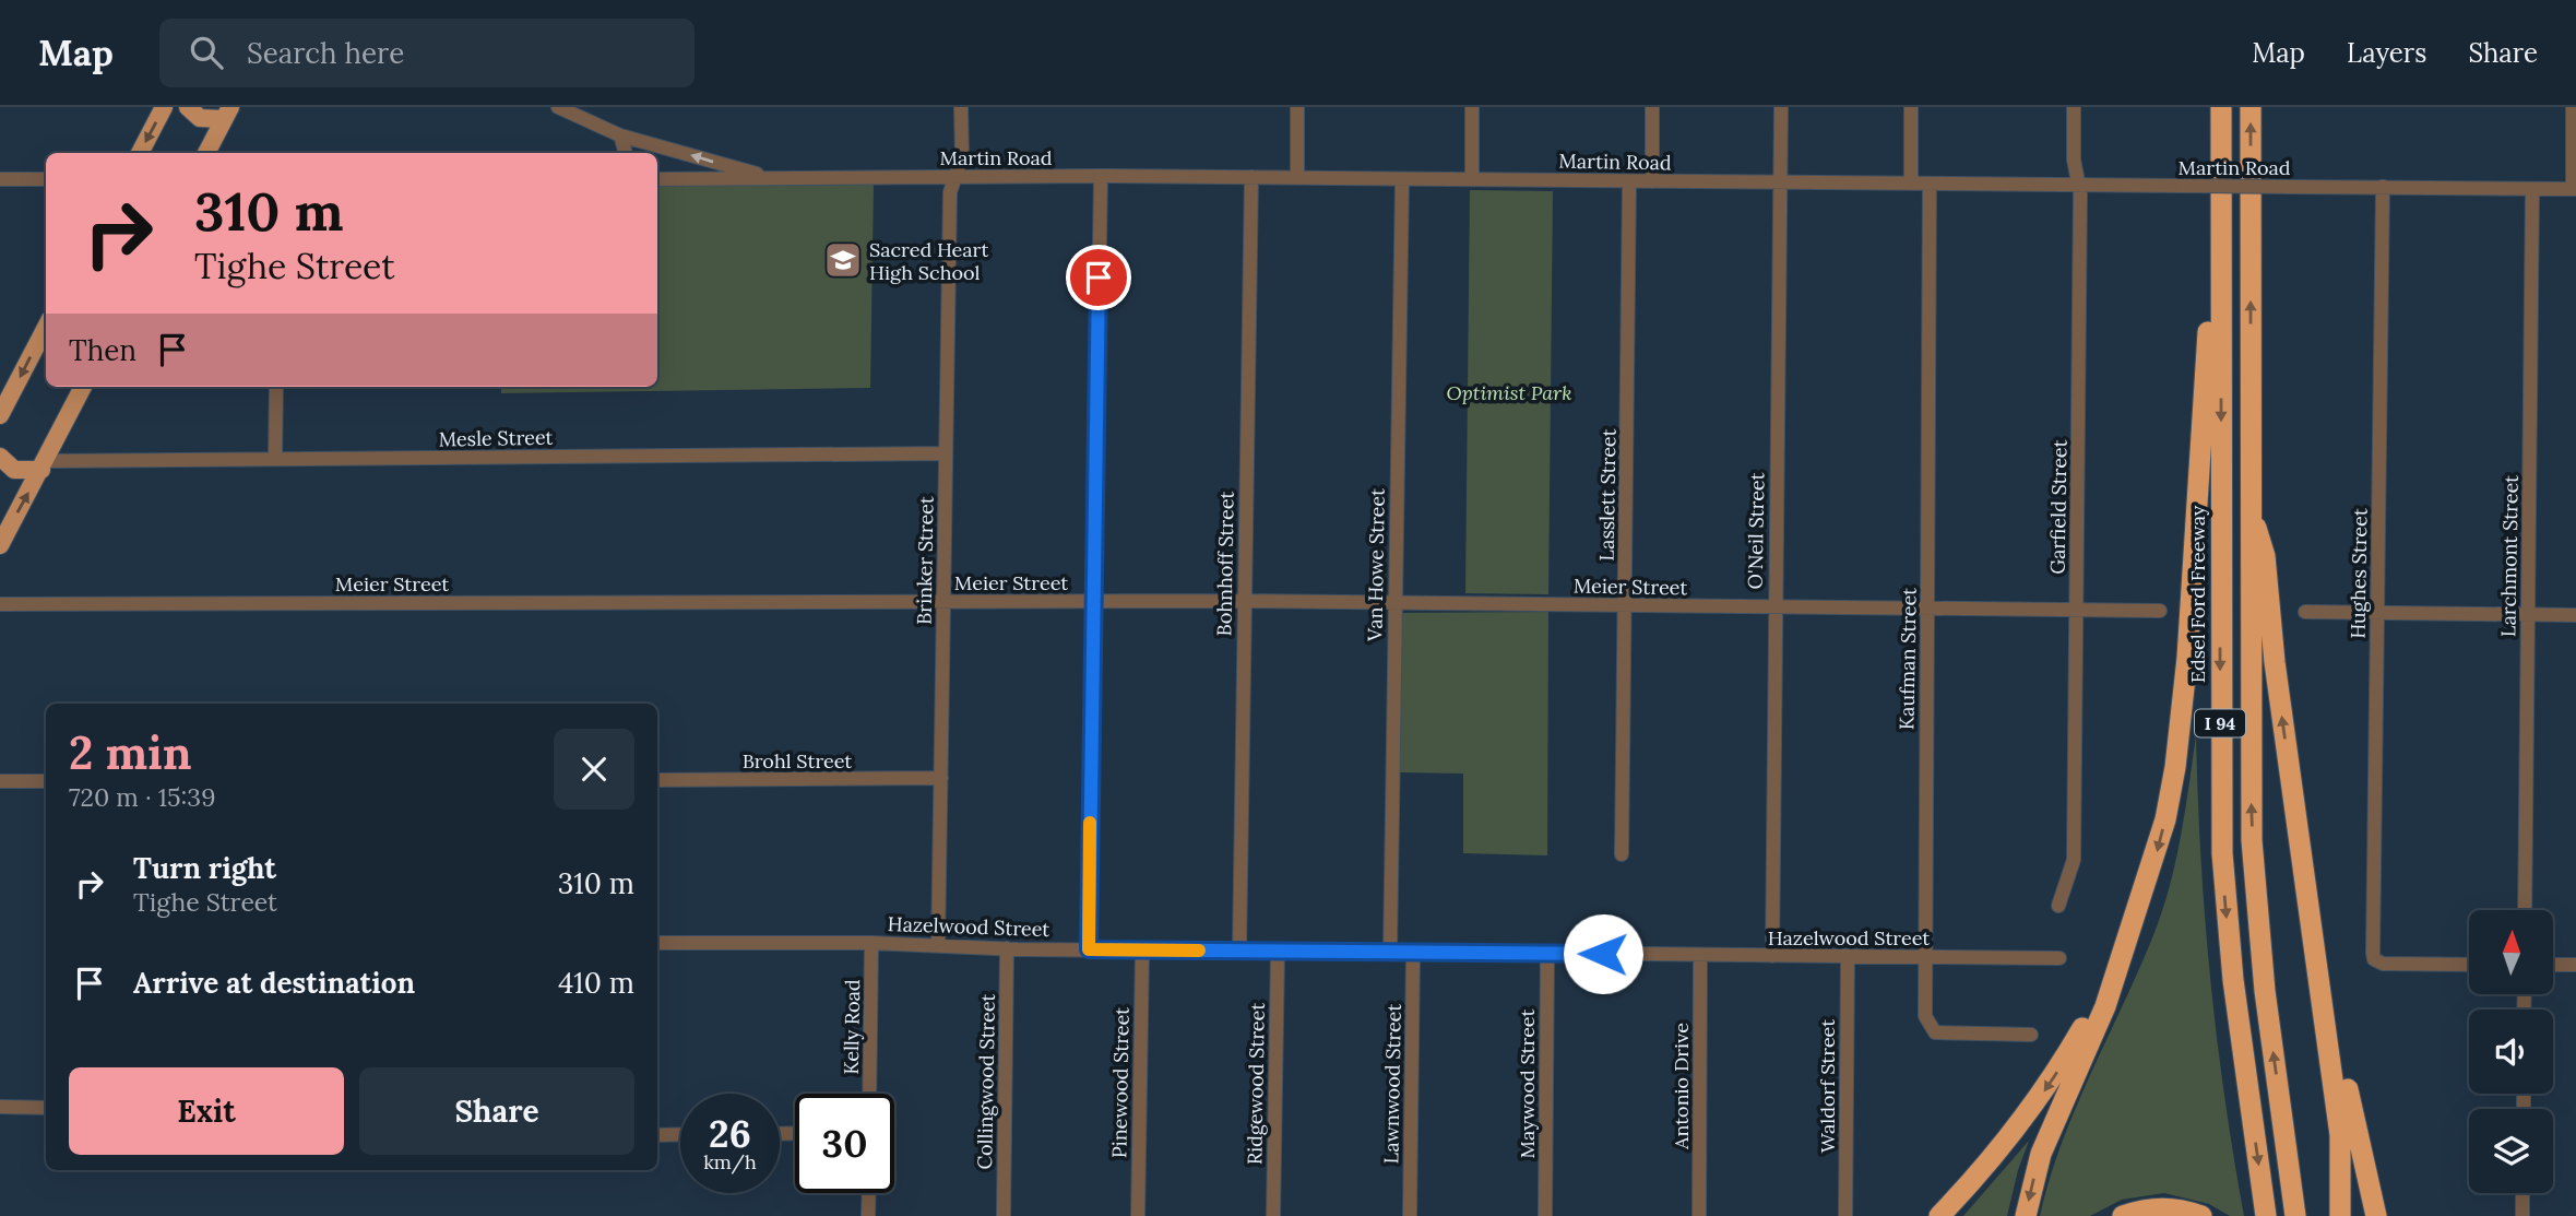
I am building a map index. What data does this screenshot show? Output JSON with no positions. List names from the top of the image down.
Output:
{
  "streets": {
    "highway": ["Edsel Ford Freeway", "I 94"],
    "street": [
      "Martin Road",
      "Mesle Street",
      "Lasslett Street",
      "Garfield Street",
      "O'Neil Street",
      "Larchmont Street",
      "Brinker Street",
      "Bohnhoff Street",
      "Van Howe Street",
      "Hughes Street",
      "Meier Street",
      "Kaufman Street",
      "Brohl Street",
      "Hazelwood Street",
      "Kelly Road",
      "Collingwood Street",
      "Pinewood Street",
      "Ridgewood Street",
      "Lawnwood Street",
      "Maywood Street",
      "Antonio Drive",
      "Waldorf Street"
    ]
  },
  "crossings": [
    ["Martin Road", "Lasslett Street"],
    ["Martin Road", "Garfield Street"],
    ["Martin Road", "O'Neil Street"],
    ["Martin Road", "Larchmont Street"],
    ["Martin Road", "Brinker Street"],
    ["Martin Road", "Bohnhoff Street"],
    ["Martin Road", "Van Howe Street"],
    ["Martin Road", "Hughes Street"],
    ["Martin Road", "Kaufman Street"],
    ["Mesle Street", "Brinker Street"],
    ["Lasslett Street", "Meier Street"],
    ["Garfield Street", "Meier Street"],
    ["O'Neil Street", "Meier Street"],
    ["O'Neil Street", "Hazelwood Street"],
    ["Brinker Street", "Meier Street"],
    ["Brinker Street", "Brohl Street"],
    ["Brinker Street", "Hazelwood Street"],
    ["Bohnhoff Street", "Meier Street"],
    ["Bohnhoff Street", "Hazelwood Street"],
    ["Van Howe Street", "Meier Street"],
    ["Van Howe Street", "Hazelwood Street"],
    ["Meier Street", "Kaufman Street"],
    ["Kaufman Street", "Hazelwood Street"],
    ["Hazelwood Street", "Kelly Road"],
    ["Hazelwood Street", "Collingwood Street"],
    ["Hazelwood Street", "Pinewood Street"],
    ["Hazelwood Street", "Ridgewood Street"],
    ["Hazelwood Street", "Lawnwood Street"],
    ["Hazelwood Street", "Maywood Street"],
    ["Hazelwood Street", "Antonio Drive"],
    ["Hazelwood Street", "Waldorf Street"]
  ],
  "parks": ["Optimist Park"],
  "places": {
    "school or university": ["Sacred Heart High School"]
  },
  "north": "top",
  "page": {
    "header": "Map",
    "search": "Search here",
    "nav": ["Map", "Layers", "Share"],
    "turn": ["310 m", "Tighe Street"],
    "then": "Then",
    "heading": ["2 min", "720 m · 15:39"],
    "list": [
      {
        "name": "Turn right",
        "note": "Tighe Street",
        "value": "310 m"
      },
      {
        "name": "Arrive at destination",
        "value": "410 m"
      }
    ],
    "buttons": ["Exit", "Share"],
    "speed": "26 km/h",
    "limit": "30"
  }
}
